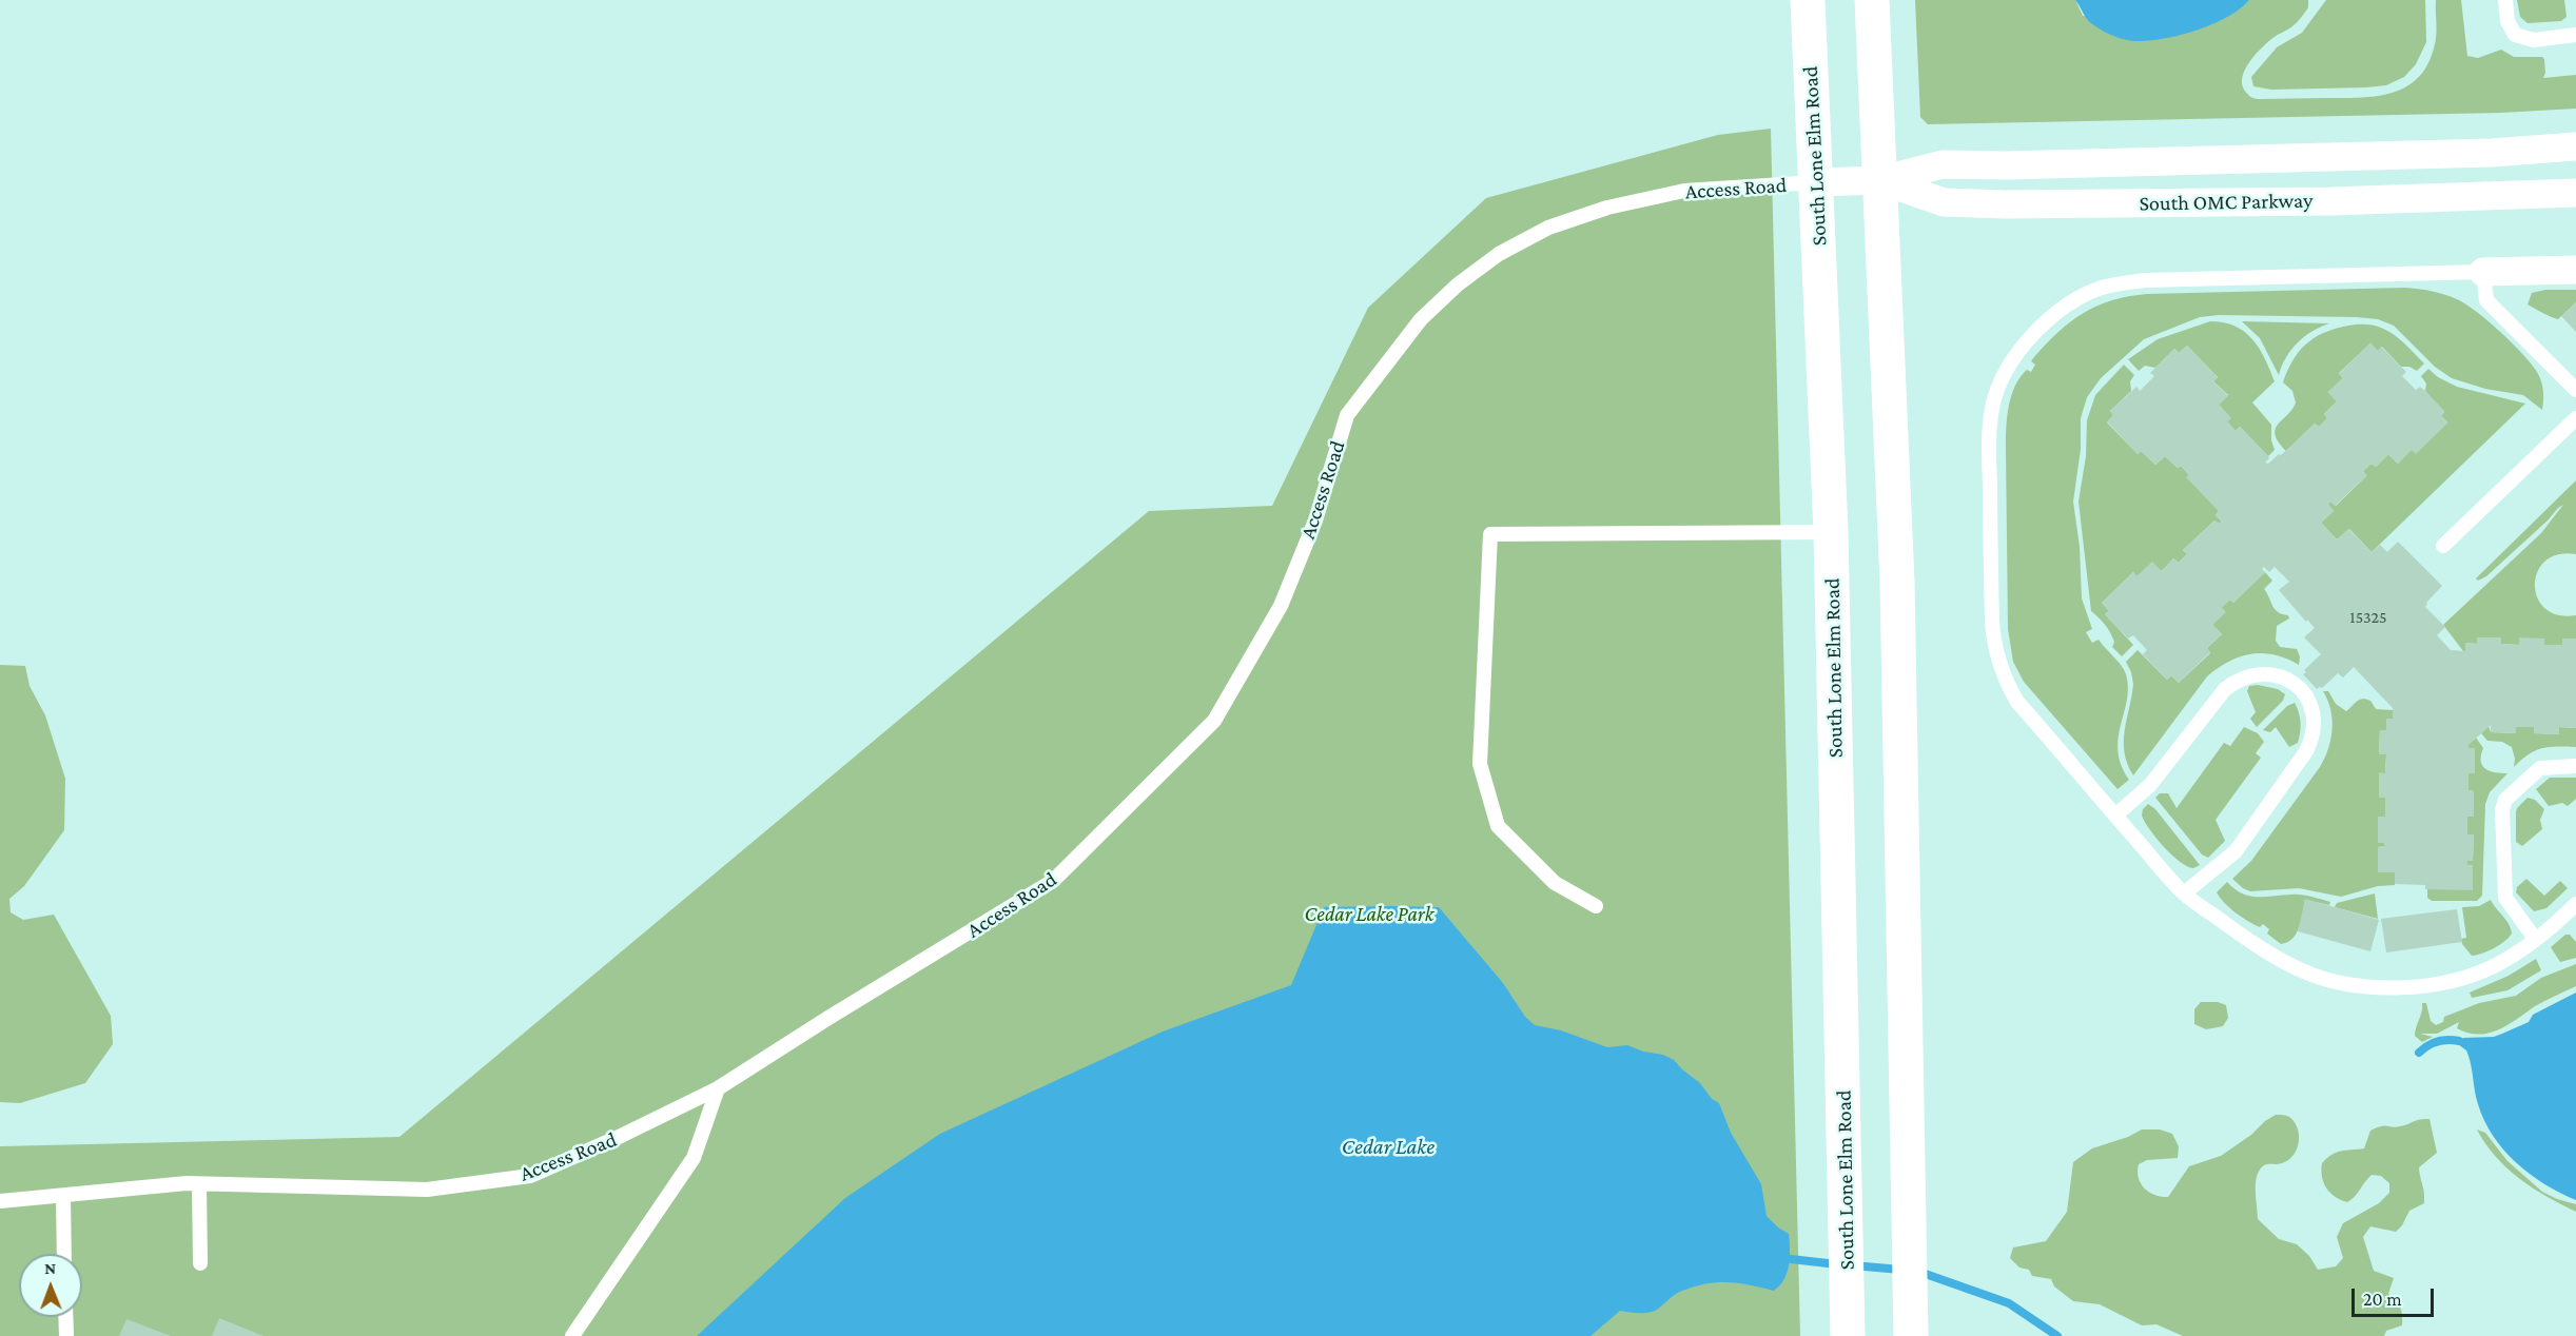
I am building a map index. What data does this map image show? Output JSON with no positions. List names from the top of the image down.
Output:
{
  "streets": {
    "main road": ["South Lone Elm Road"],
    "street": ["South OMC Parkway"],
    "lane": ["Access Road"]
  },
  "crossings": [
    ["South Lone Elm Road", "Access Road"],
    ["South Lone Elm Road", "South OMC Parkway"],
    ["Access Road", "South OMC Parkway"]
  ],
  "water": ["Cedar Lake"],
  "parks": ["Cedar Lake Park"],
  "house_numbers": ["15325"],
  "scale_bar": "20 m",
  "north": "top"
}
